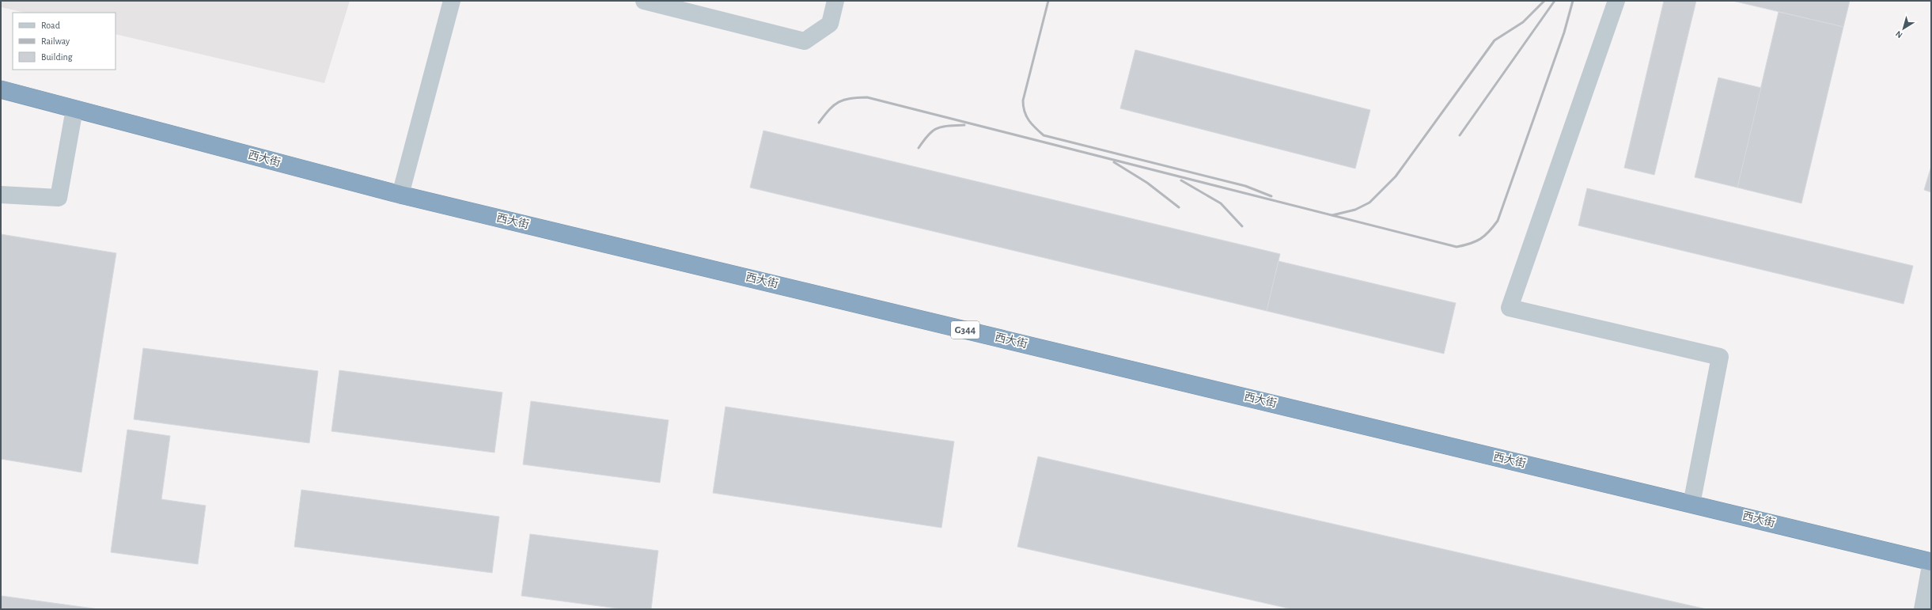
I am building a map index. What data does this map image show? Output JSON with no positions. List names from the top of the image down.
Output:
{
  "streets": {
    "highway": ["西大街", "G344"]
  },
  "legend": ["Road", "Railway", "Building"],
  "north": "bottom left"
}
